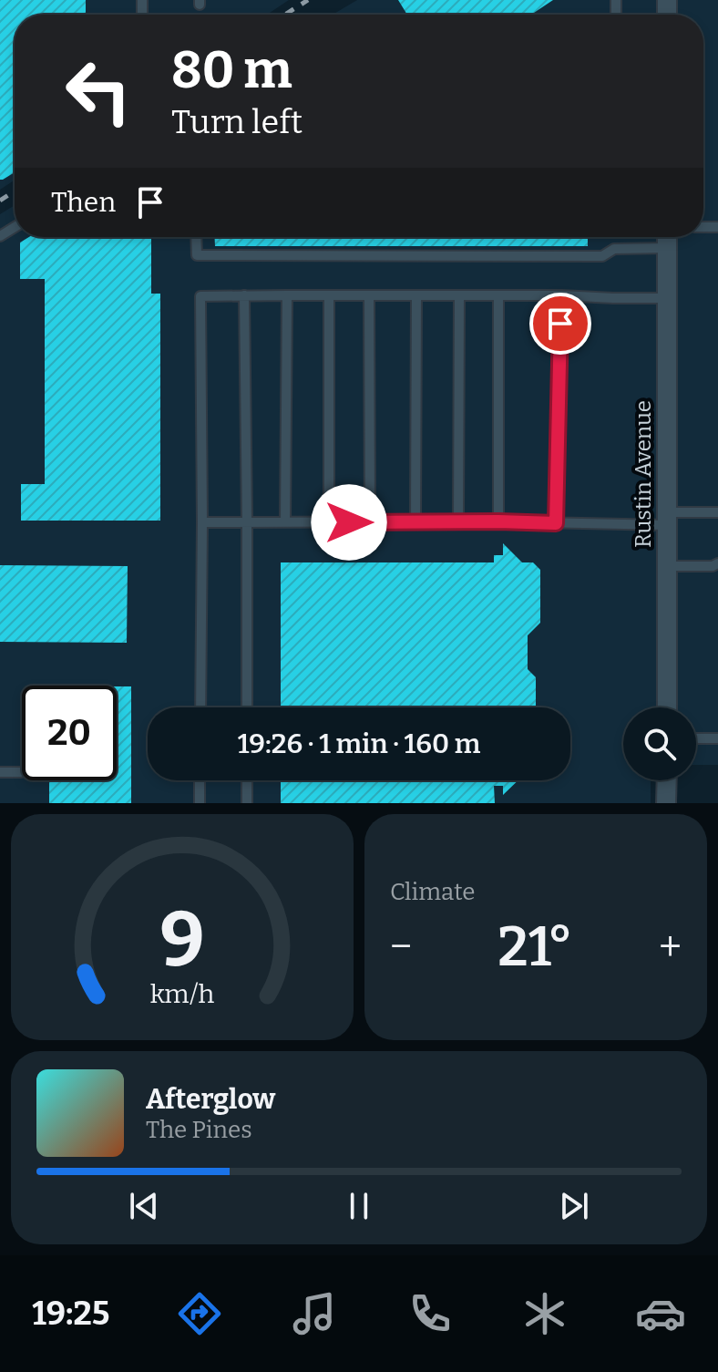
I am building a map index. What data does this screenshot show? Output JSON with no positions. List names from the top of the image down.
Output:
{
  "streets": {
    "street": ["Rustin Avenue"]
  },
  "page": {
    "turn": ["80 m", "Turn left"],
    "then": "Then",
    "limit": "20",
    "trip": "19:26 · 1 min · 160 m",
    "tile": "Climate",
    "heat": ["−", "21°", "+"],
    "song": ["Afterglow", "The Pines"],
    "tabs": "19:25",
    "gauge": ["9", "km/h"]
  }
}
